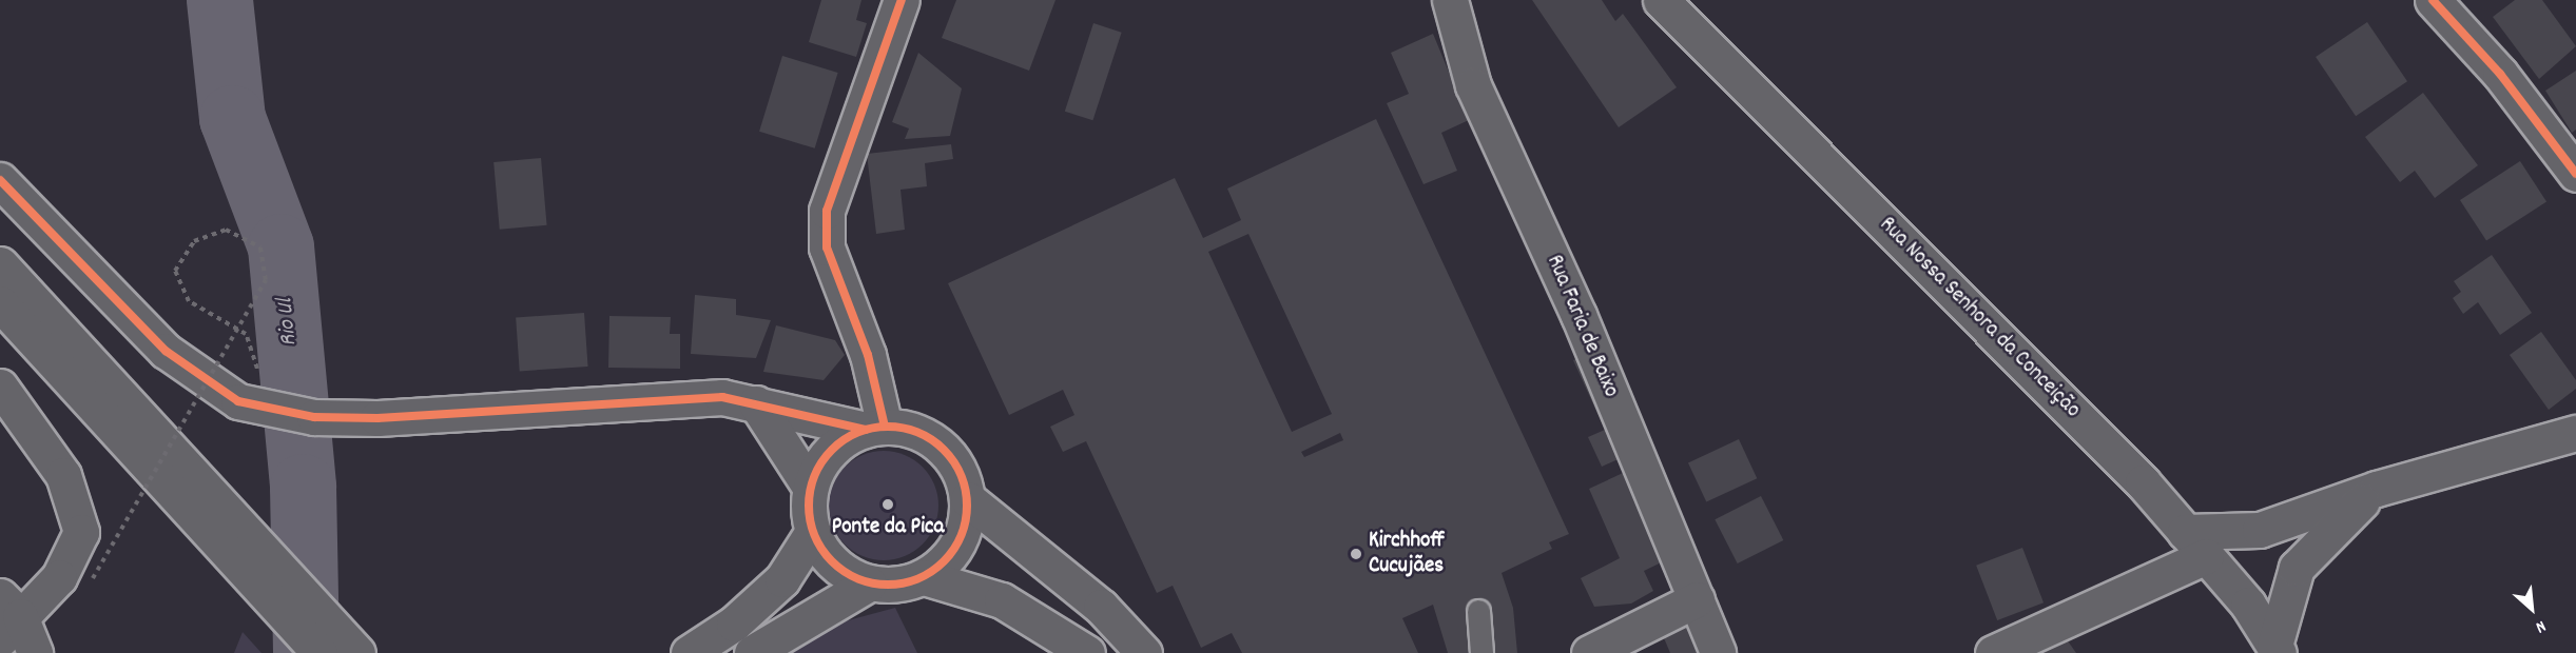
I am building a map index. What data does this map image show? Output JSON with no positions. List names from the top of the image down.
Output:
{
  "streets": {
    "main road": ["Rua Nossa Senhora da Conceição", "Rua Faria de Baixo"]
  },
  "water": ["Rio Ul"],
  "places": ["Ponte da Pica", "Kirchhoff Cucujães"],
  "north": "bottom right"
}
